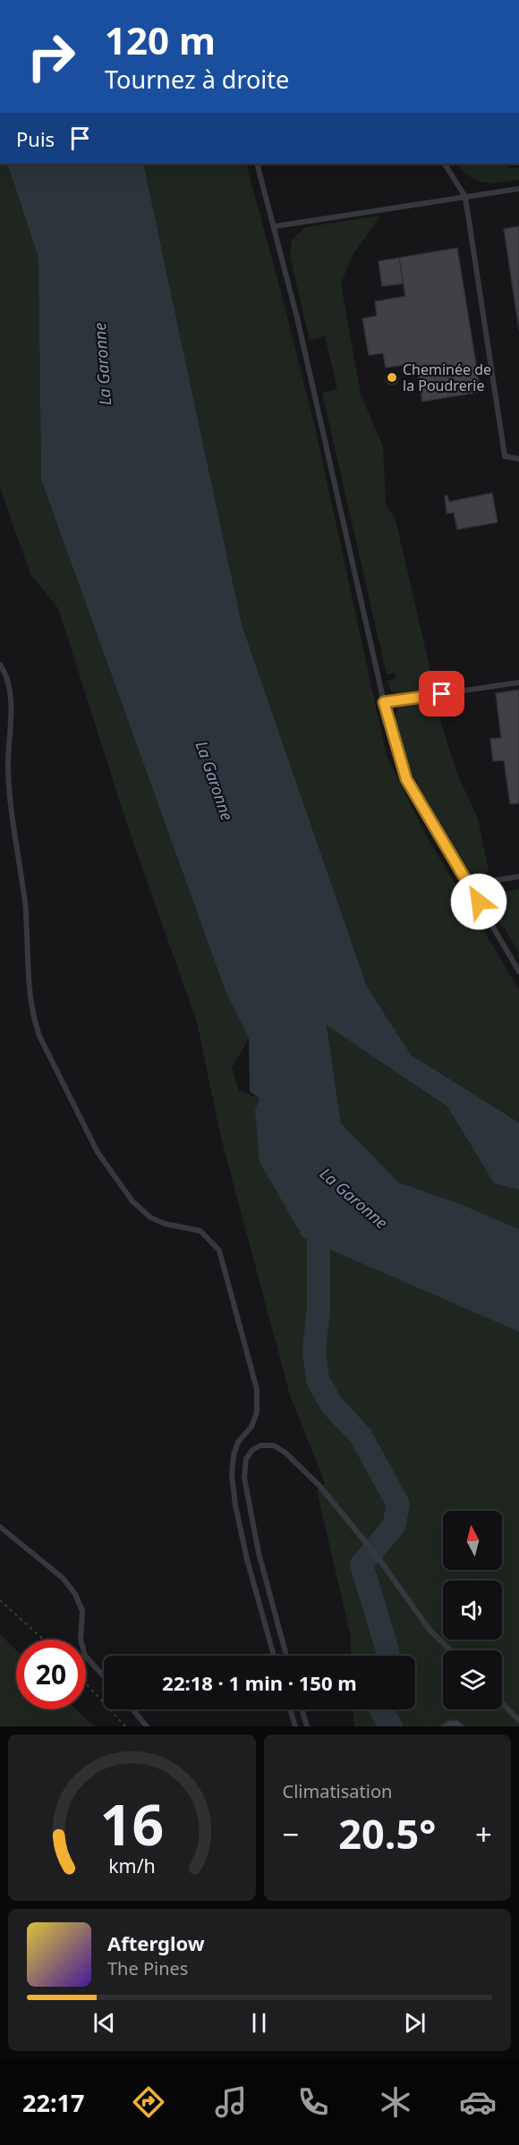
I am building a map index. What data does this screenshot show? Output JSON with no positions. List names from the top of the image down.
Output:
{
  "water": ["La Garonne"],
  "places": ["Cheminée de la Poudrerie"],
  "north": "top",
  "page": {
    "turn": ["120 m", "Tournez à droite"],
    "then": "Puis",
    "limit": "20",
    "trip": "22:18 · 1 min · 150 m",
    "tile": "Climatisation",
    "heat": ["−", "20.5°", "+"],
    "song": ["Afterglow", "The Pines"],
    "tabs": "22:17",
    "gauge": ["16", "km/h"]
  }
}
